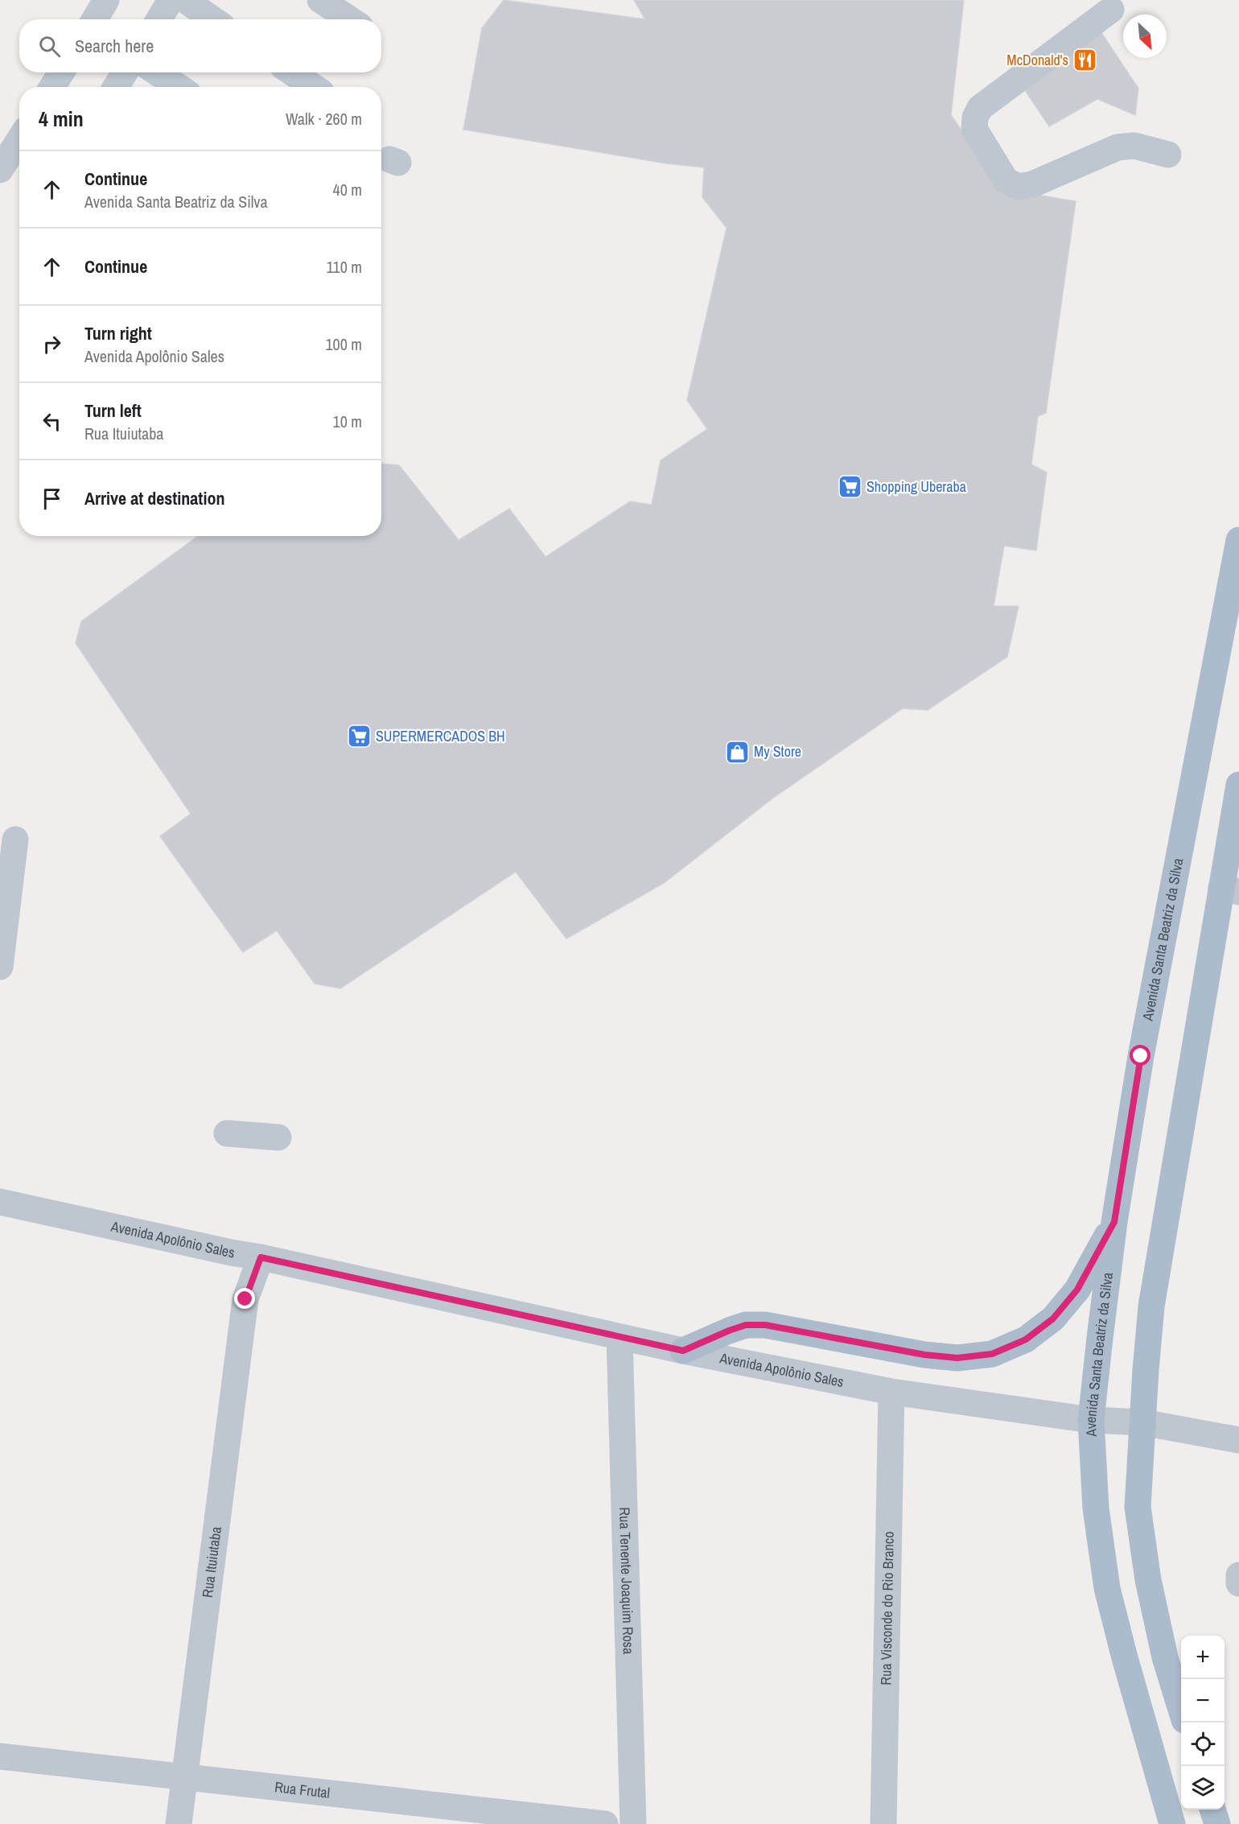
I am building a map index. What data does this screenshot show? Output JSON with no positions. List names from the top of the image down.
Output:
{
  "streets": {
    "main road": ["Avenida Santa Beatriz da Silva"],
    "street": [
      "Avenida Apolônio Sales",
      "Rua Ituiutaba",
      "Rua Tenente Joaquim Rosa",
      "Rua Visconde do Rio Branco",
      "Rua Frutal"
    ]
  },
  "crossings": [
    ["Avenida Santa Beatriz da Silva", "Avenida Apolônio Sales"],
    ["Avenida Apolônio Sales", "Rua Ituiutaba"],
    ["Avenida Apolônio Sales", "Rua Tenente Joaquim Rosa"],
    ["Avenida Apolônio Sales", "Rua Visconde do Rio Branco"],
    ["Rua Ituiutaba", "Rua Frutal"]
  ],
  "places": {
    "restaurant": ["McDonald's"],
    "supermarket": ["Shopping Uberaba", "SUPERMERCADOS BH"],
    "shop": ["My Store"]
  },
  "north": "bottom right",
  "page": {
    "search": "Search here",
    "heading": ["4 min", "Walk · 260 m"],
    "list": [
      ["Continue", "Avenida Santa Beatriz da Silva", "40 m"],
      ["Continue", "110 m"],
      ["Turn right", "Avenida Apolônio Sales", "100 m"],
      ["Turn left", "Rua Ituiutaba", "10 m"],
      "Arrive at destination"
    ],
    "map_buttons": ["+", "−"]
  }
}
